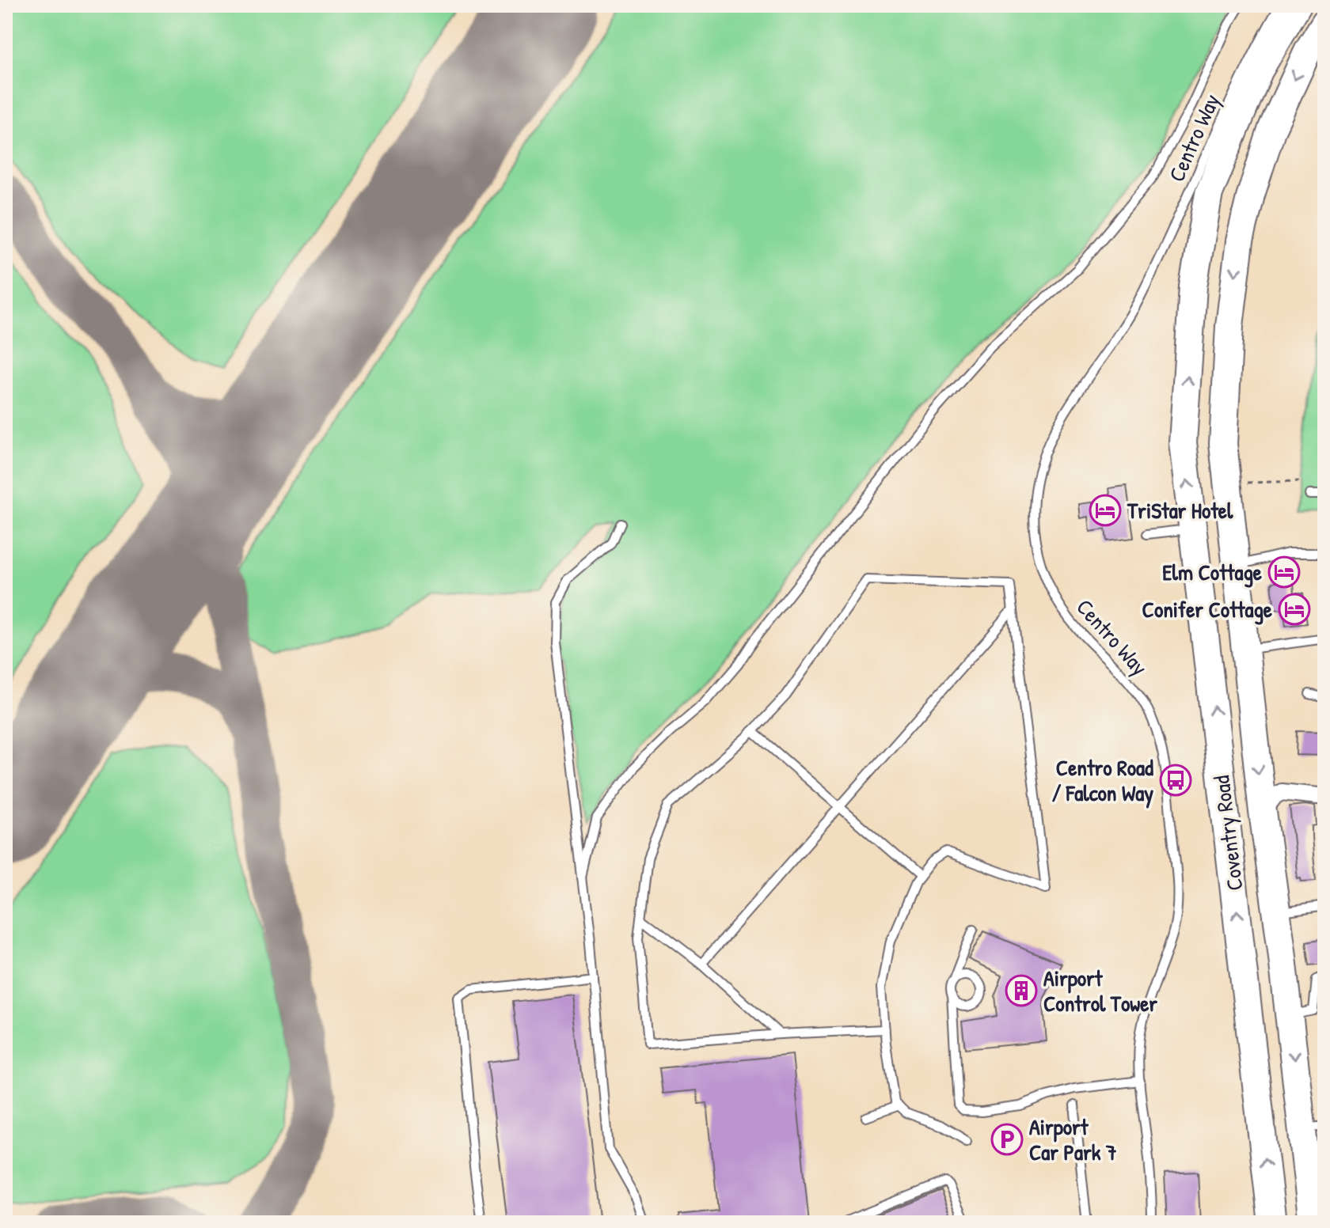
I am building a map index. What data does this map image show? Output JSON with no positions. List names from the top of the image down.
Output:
{
  "streets": {
    "highway": ["Coventry Road"],
    "lane": ["Centro Way"]
  },
  "places": {
    "hotel": ["TriStar Hotel", "Elm Cottage", "Conifer Cottage"],
    "bus stop": ["Centro Road / Falcon Way"],
    "building": ["Airport Control Tower"],
    "parking": ["Airport Car Park 7"]
  }
}
